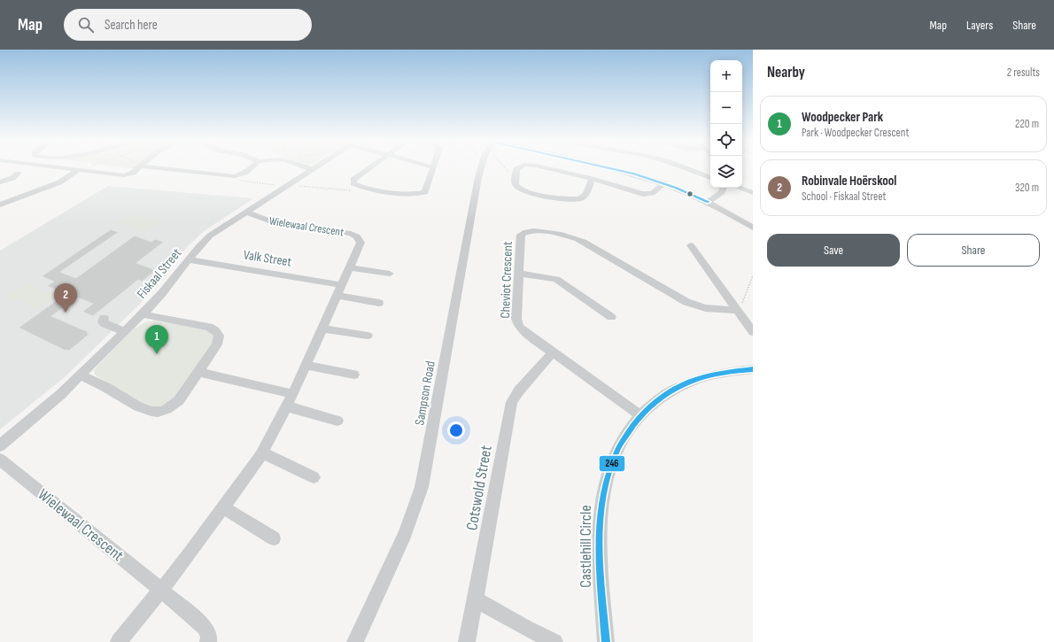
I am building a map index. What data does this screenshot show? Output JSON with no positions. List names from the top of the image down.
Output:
{
  "streets": {
    "street": [
      "Wielewaal Crescent",
      "Valk Street",
      "Fiskaal Street",
      "Cheviot Crescent",
      "Sampson Road",
      "Cotswold Street",
      "Castlehill Circle"
    ]
  },
  "crossings": [
    ["Wielewaal Crescent", "Valk Street"],
    ["Wielewaal Crescent", "Fiskaal Street"],
    ["Valk Street", "Fiskaal Street"],
    ["Cheviot Crescent", "Cotswold Street"],
    ["Cheviot Crescent", "Castlehill Circle"]
  ],
  "lines": ["transit line 246"],
  "page": {
    "header": "Map",
    "search": "Search here",
    "nav": ["Map", "Layers", "Share"],
    "heading": ["Nearby", "2 results"],
    "map_buttons": ["+", "−"],
    "list": [
      {
        "mark": "1",
        "name": "Woodpecker Park",
        "note": "Park · Woodpecker Crescent",
        "value": "220 m"
      },
      {
        "mark": "2",
        "name": "Robinvale Hoërskool",
        "note": "School · Fiskaal Street",
        "value": "320 m"
      }
    ],
    "buttons": ["Save", "Share"],
    "pins": ["2", "1"]
  }
}
